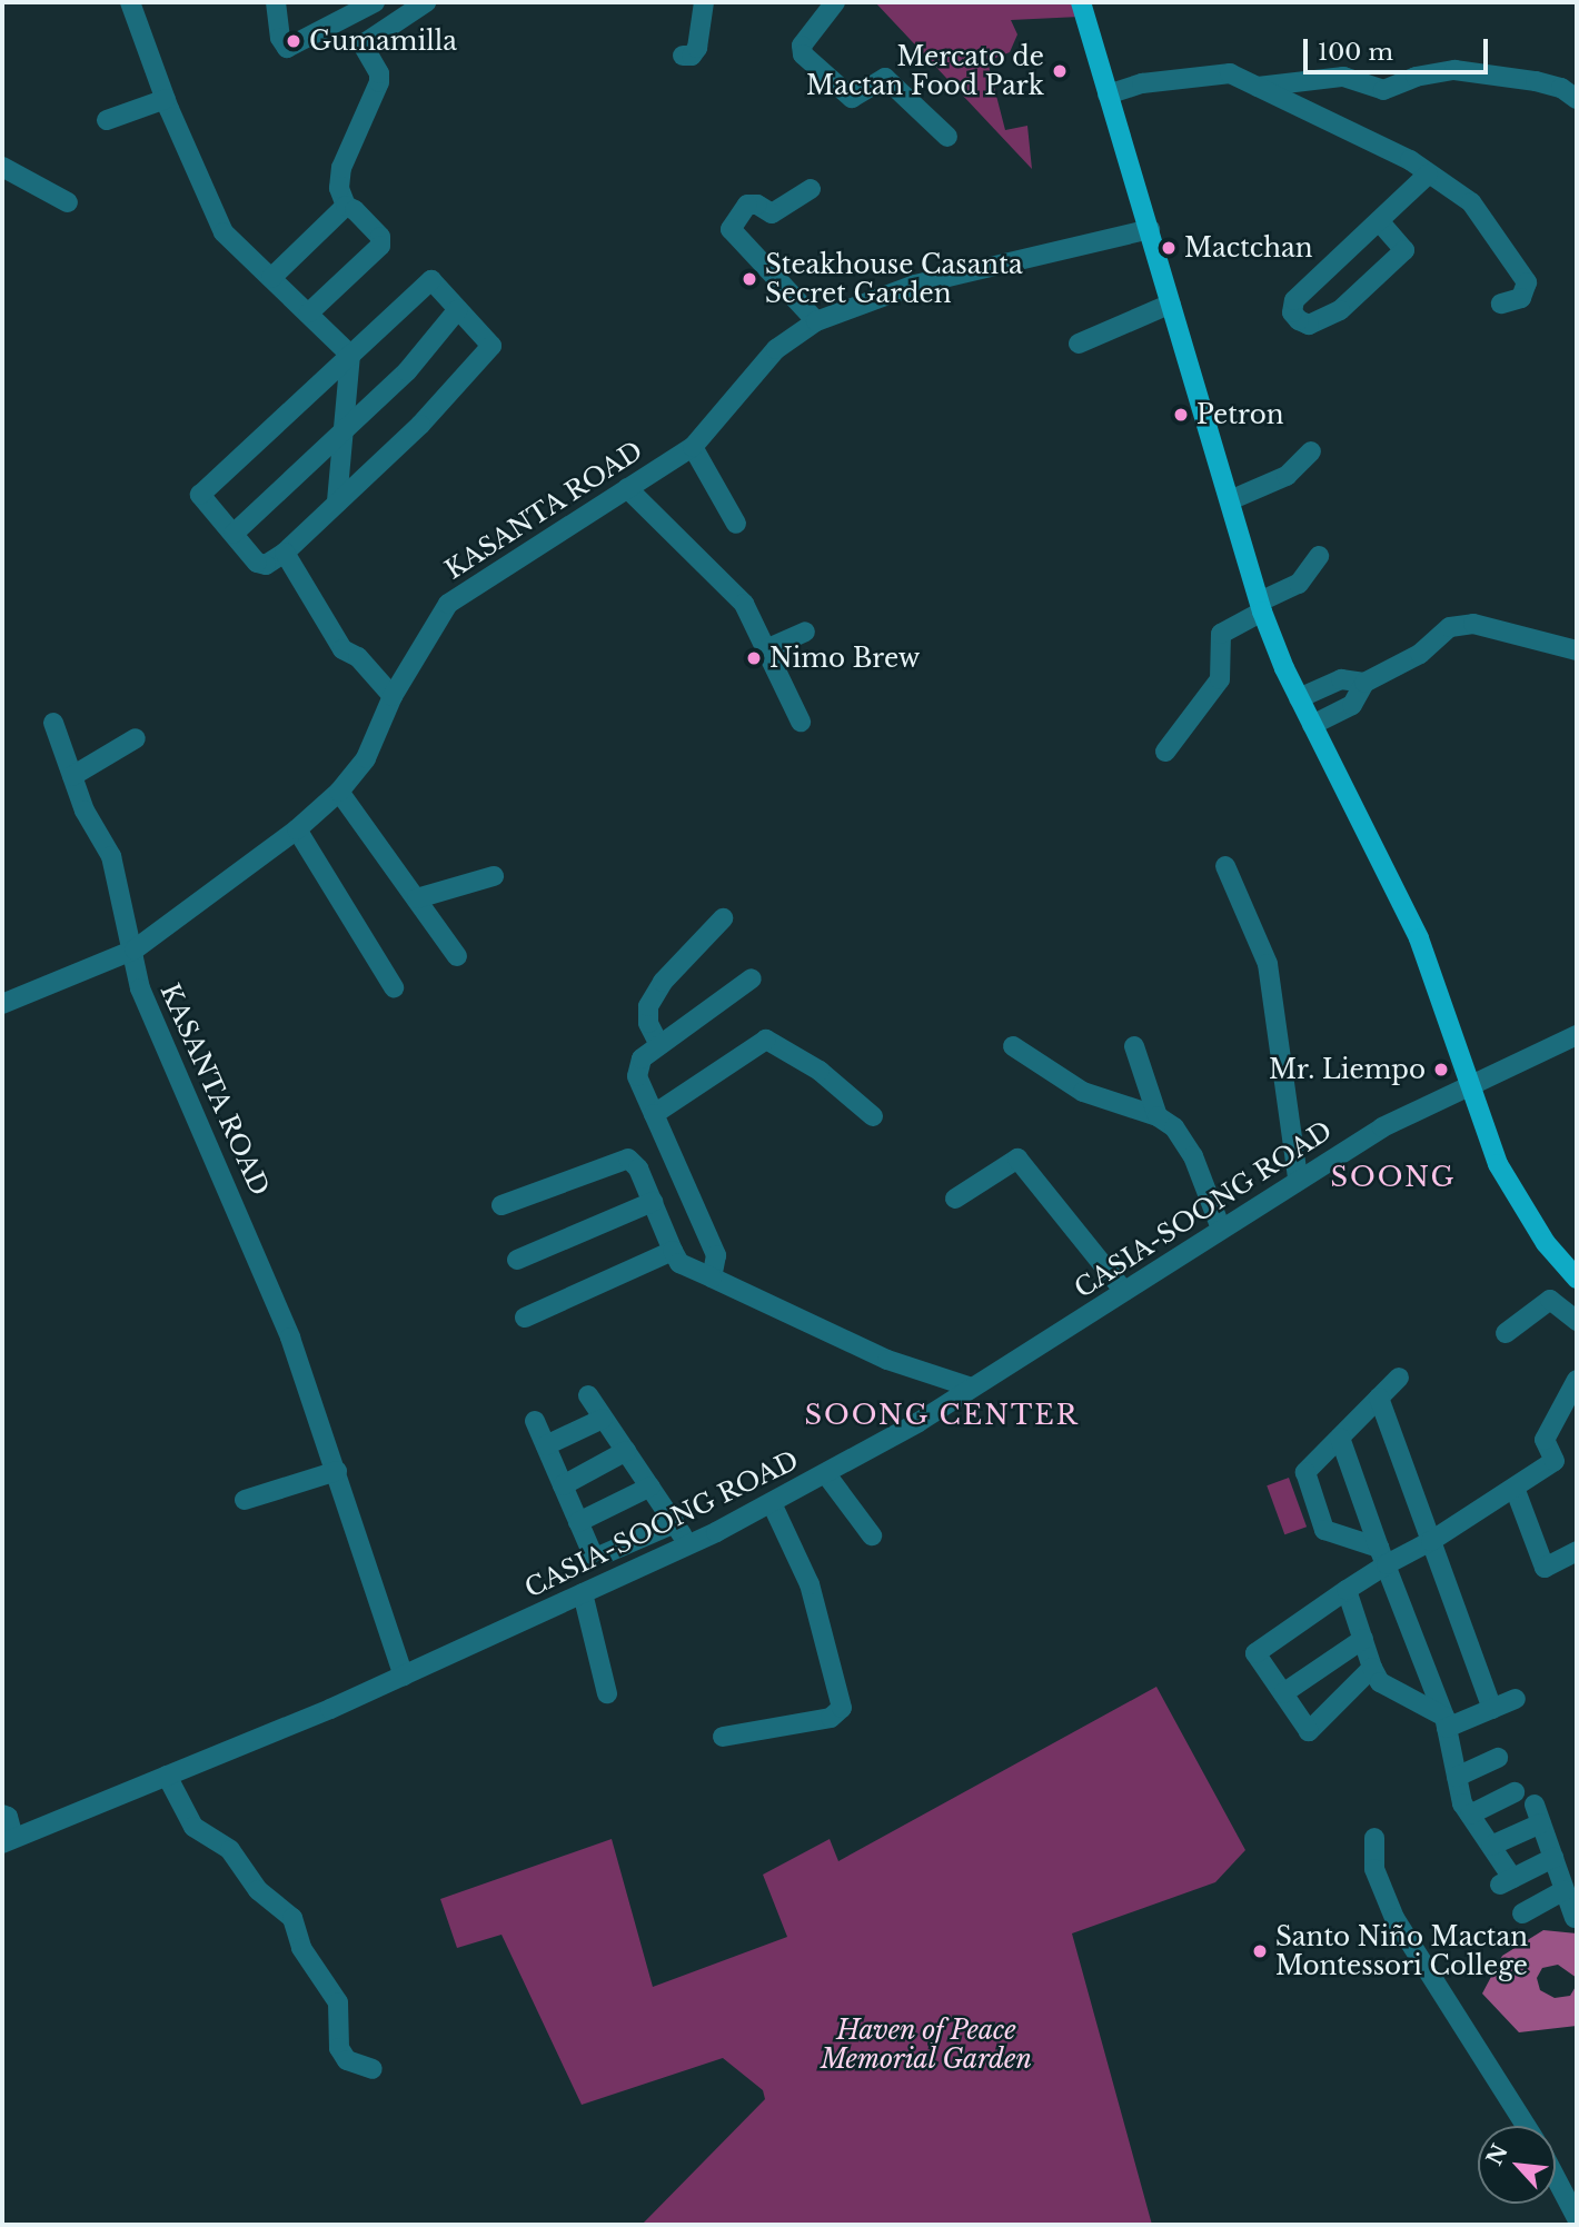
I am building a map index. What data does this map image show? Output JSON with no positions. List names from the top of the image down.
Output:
{
  "streets": {
    "street": ["KASANTA ROAD", "CASIA-SOONG ROAD"]
  },
  "crossings": [
    ["KASANTA ROAD", "CASIA-SOONG ROAD"]
  ],
  "districts": ["SOONG", "SOONG CENTER"],
  "parks": ["Haven of Peace Memorial Garden"],
  "places": [
    "Gumamilla",
    "Mercato de Mactan Food Park",
    "Mactchan",
    "Steakhouse Casanta Secret Garden",
    "Petron",
    "Nimo Brew",
    "Mr. Liempo",
    "Santo Niño Mactan Montessori College"
  ],
  "scale_bar": "100 m",
  "north": "top left"
}
